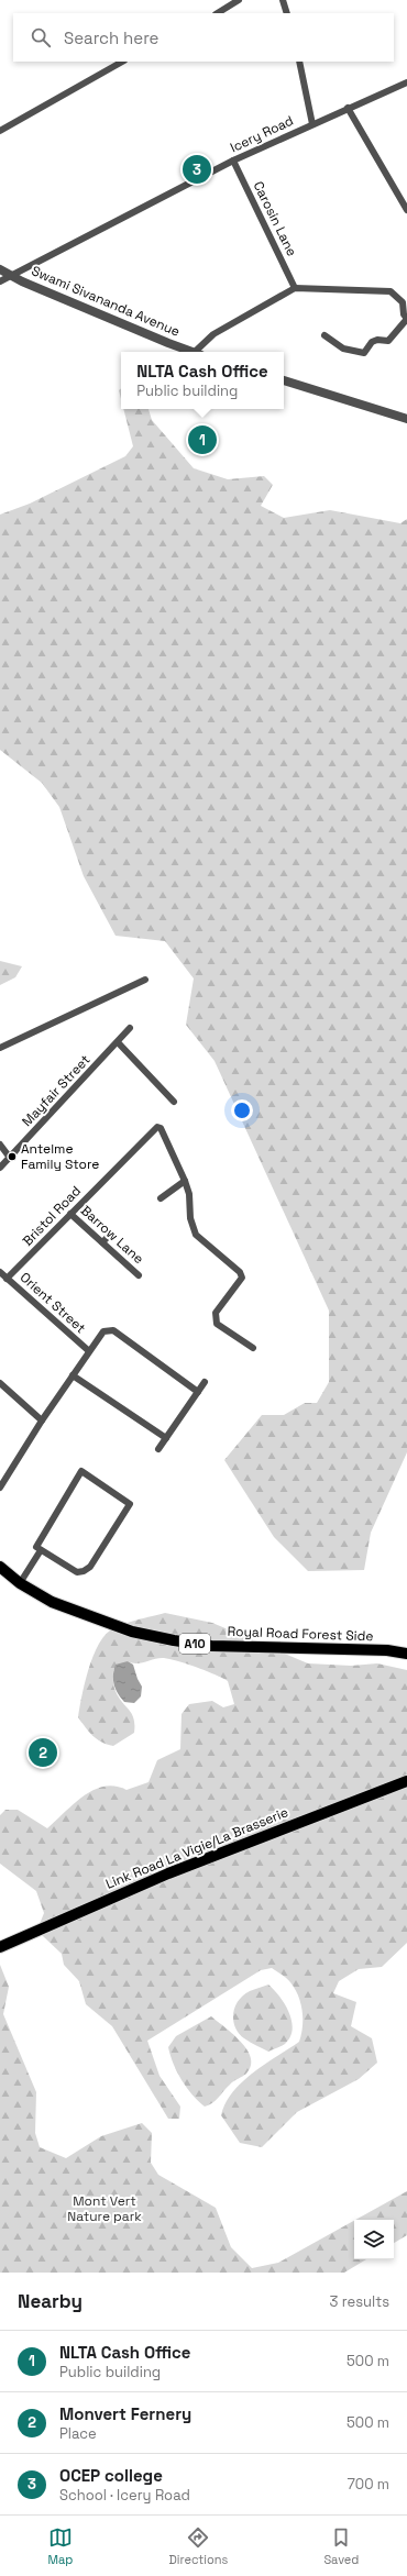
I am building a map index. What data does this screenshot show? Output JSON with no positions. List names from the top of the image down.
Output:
{
  "streets": {
    "main road": ["Royal Road Forest Side", "A10", "Link Road La Vigie/La Brasserie"],
    "street": [
      "Icery Road",
      "Carosin Lane",
      "Swami Sivananda Avenue",
      "Mayfair Street",
      "Bristol Road",
      "Barrow Lane",
      "Orient Street"
    ]
  },
  "crossings": [
    ["Icery Road", "Carosin Lane"],
    ["Icery Road", "Swami Sivananda Avenue"],
    ["Bristol Road", "Barrow Lane"],
    ["Bristol Road", "Orient Street"]
  ],
  "parks": ["Mont Vert Nature park"],
  "places": ["Antelme Family Store"],
  "page": {
    "search": "Search here",
    "pins": ["3", "1", "2"],
    "popup": ["NLTA Cash Office", "Public building"],
    "heading": ["Nearby", "3 results"],
    "list": [
      {
        "mark": "1",
        "name": "NLTA Cash Office",
        "note": "Public building",
        "value": "500 m"
      },
      {
        "mark": "2",
        "name": "Monvert Fernery",
        "note": "Place",
        "value": "500 m"
      },
      {
        "mark": "3",
        "name": "OCEP college",
        "note": "School · Icery Road",
        "value": "700 m"
      }
    ],
    "nav": ["Map", "Directions", "Saved"]
  }
}
